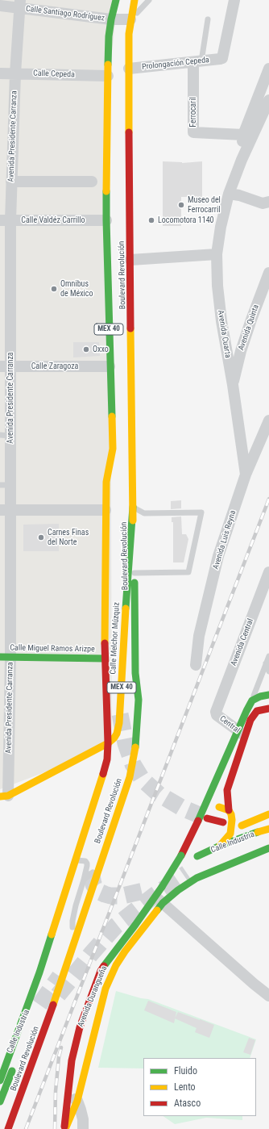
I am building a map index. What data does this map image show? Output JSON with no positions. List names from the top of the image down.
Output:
{
  "streets": {
    "main road": [
      "Boulevard Revolución",
      "MEX 40",
      "Calle Melchor Múzquiz",
      "Calle Miguel Ramos Arizpe",
      "Calle Industria",
      "Avenida Durangueña"
    ],
    "street": [
      "Calle Santiago Rodríguez",
      "Prolongación Cepeda",
      "Calle Cepeda",
      "Ferrocaril",
      "Avenida Presidente Carranza",
      "Calle Valdéz Carrillo",
      "Avenida Quinta",
      "Avenida Cuarta",
      "Calle Zaragoza",
      "Avenida Luis Reyna",
      "Avenida Central",
      "Central"
    ]
  },
  "crossings": [
    ["Calle Santiago Rodríguez", "Avenida Presidente Carranza"],
    ["Calle Santiago Rodríguez", "Boulevard Revolución"],
    ["Calle Santiago Rodríguez", "MEX 40"],
    ["Prolongación Cepeda", "Ferrocaril"],
    ["Prolongación Cepeda", "Boulevard Revolución"],
    ["Calle Cepeda", "Avenida Presidente Carranza"],
    ["Calle Cepeda", "MEX 40"],
    ["Ferrocaril", "Avenida Cuarta"],
    ["Avenida Presidente Carranza", "Calle Valdéz Carrillo"],
    ["Avenida Presidente Carranza", "Calle Zaragoza"],
    ["Avenida Presidente Carranza", "Calle Melchor Múzquiz"],
    ["Avenida Presidente Carranza", "Calle Miguel Ramos Arizpe"],
    ["Calle Valdéz Carrillo", "MEX 40"],
    ["Boulevard Revolución", "Calle Melchor Múzquiz"],
    ["Avenida Quinta", "Avenida Cuarta"],
    ["MEX 40", "Calle Zaragoza"],
    ["MEX 40", "Calle Melchor Múzquiz"],
    ["MEX 40", "Calle Miguel Ramos Arizpe"],
    ["Avenida Cuarta", "Avenida Luis Reyna"],
    ["Avenida Central", "Central"]
  ],
  "places": [
    "Museo del Ferrocarril",
    "Locomotora 1140",
    "Omnibus de México",
    "Oxxo",
    "Carnes Finas del Norte"
  ],
  "legend": ["Fluido", "Lento", "Atasco"]
}
